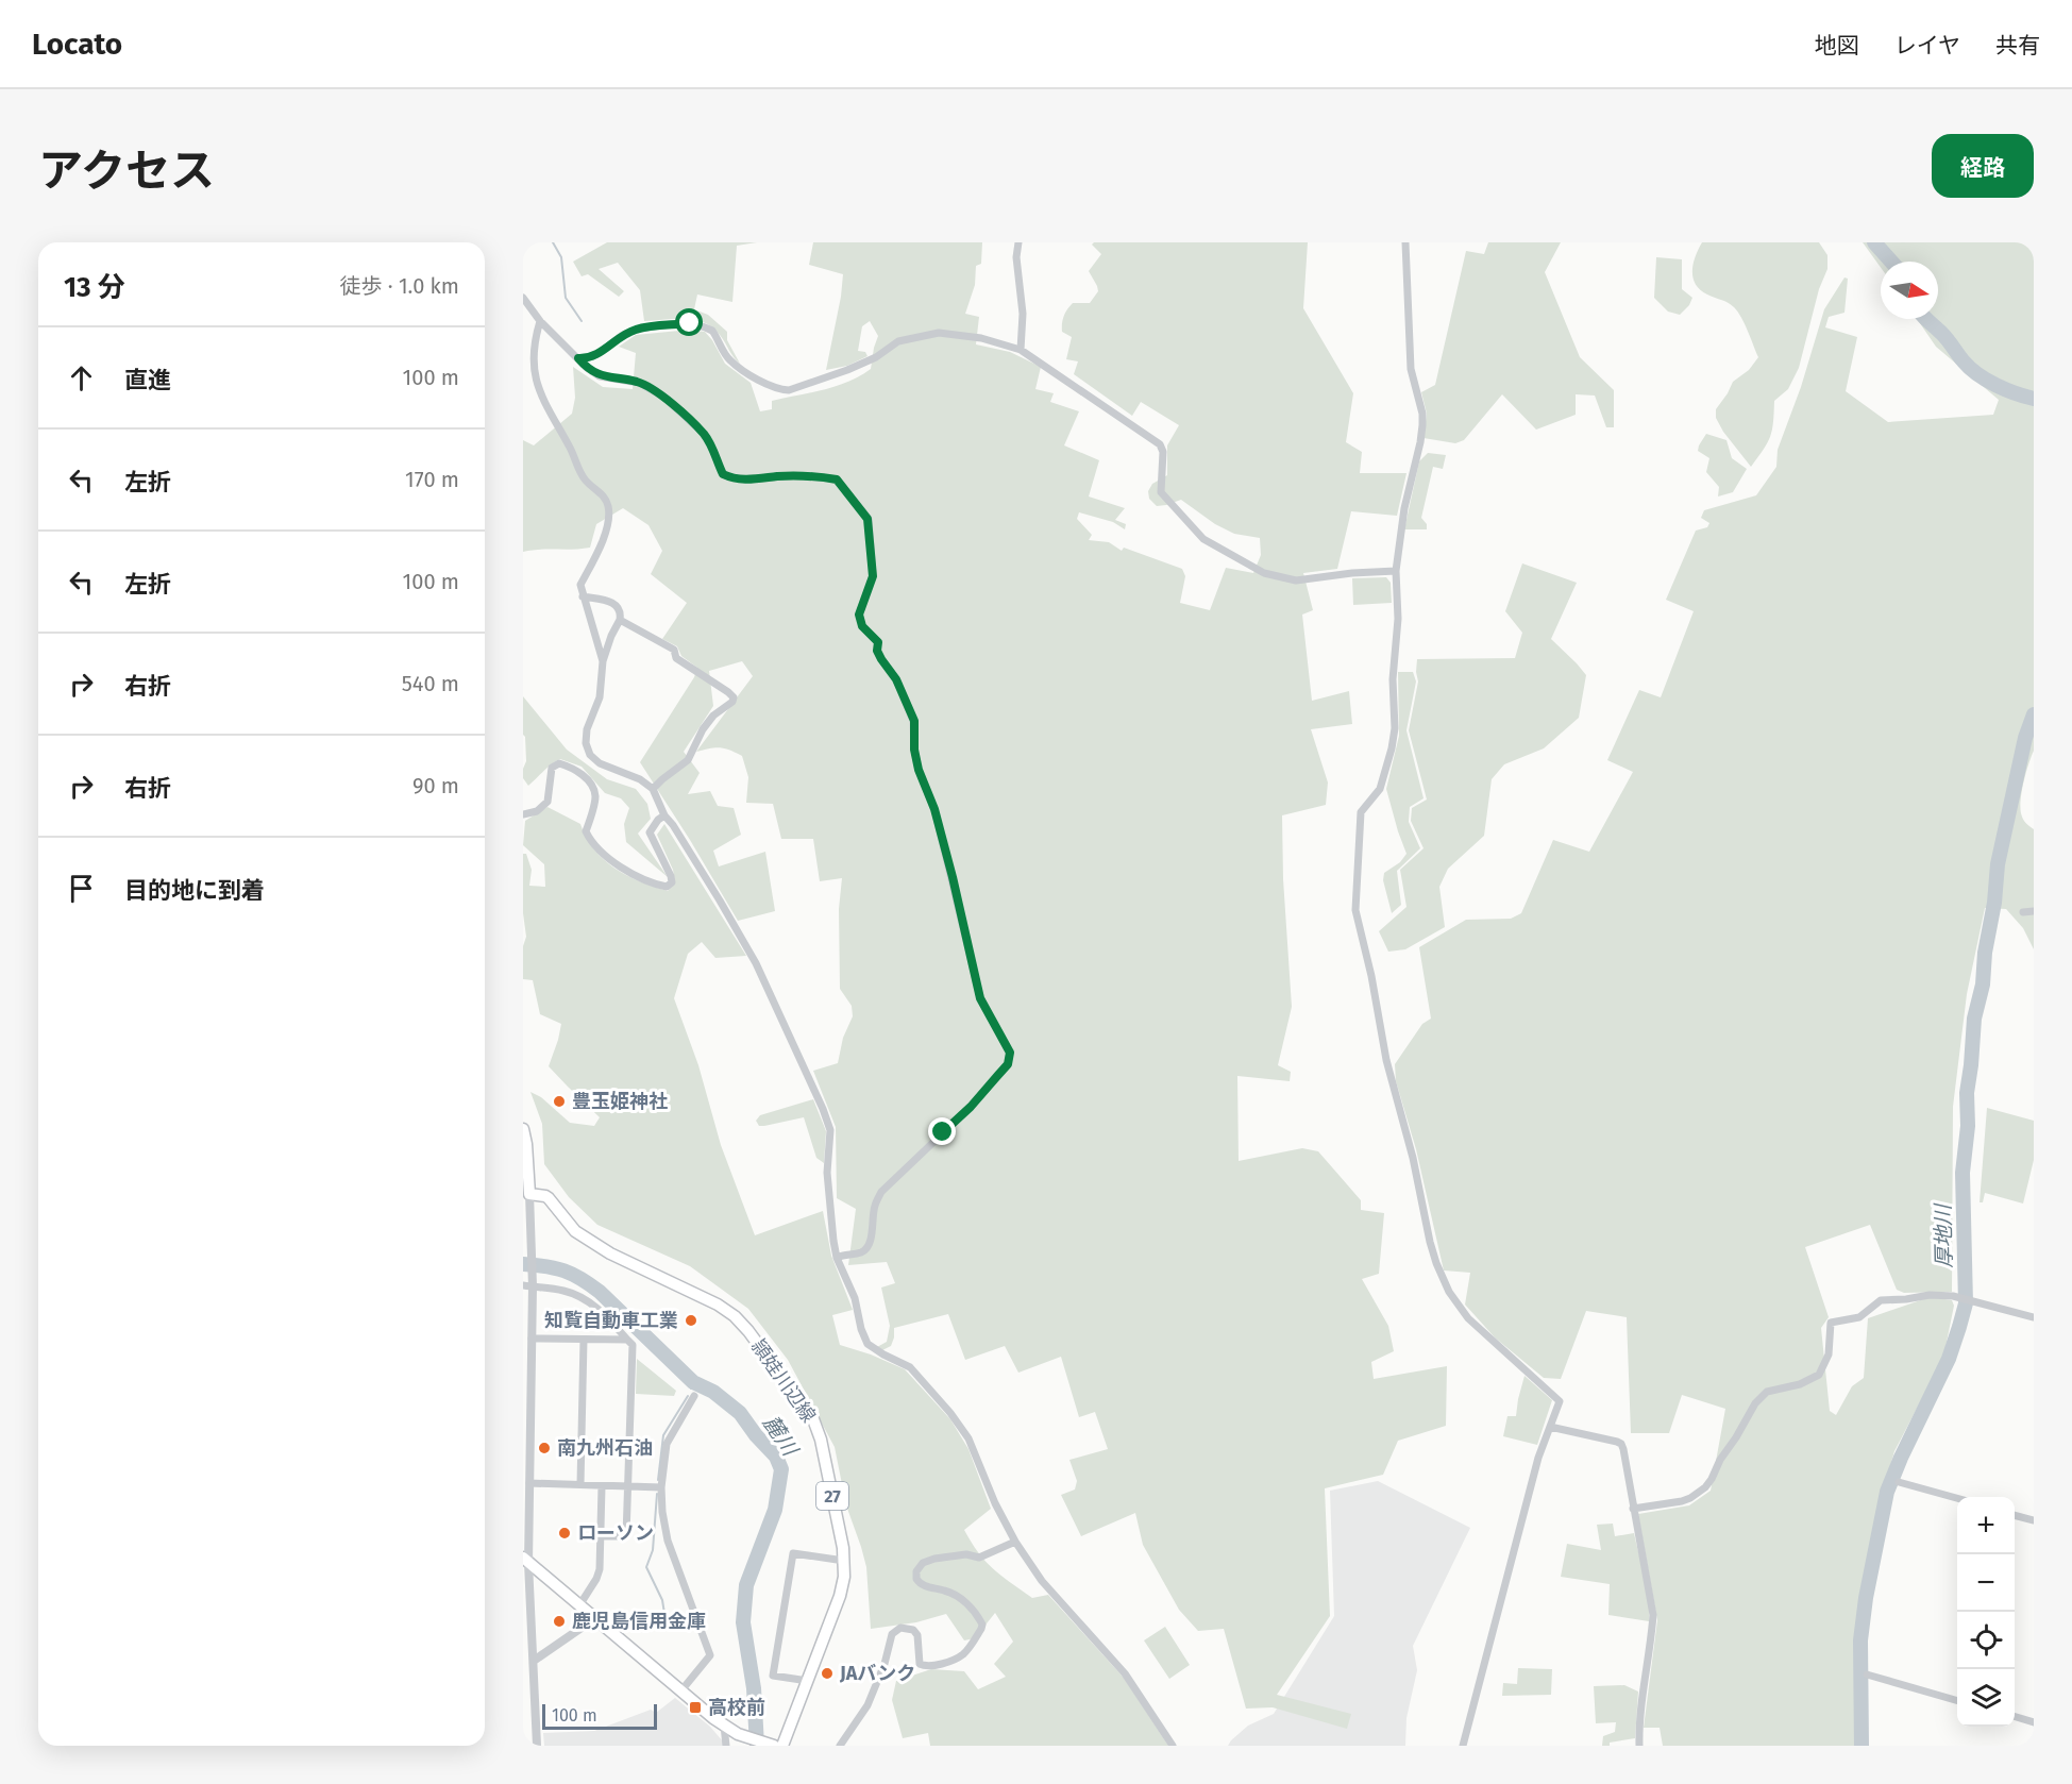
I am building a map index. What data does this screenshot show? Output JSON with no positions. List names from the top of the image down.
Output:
{
  "streets": {
    "main road": ["頴娃川辺線", "27"]
  },
  "water": ["厚地川", "麓川"],
  "places": {
    "other": [
      "豊玉姫神社",
      "知覧自動車工業",
      "南九州石油",
      "ローソン",
      "鹿児島信用金庫",
      "JAバンク"
    ],
    "transit": ["高校前"]
  },
  "scale_bar": "100 m",
  "north": "right",
  "page": {
    "header": "Locato",
    "nav": ["地図", "レイヤ", "共有"],
    "title": "アクセス",
    "buttons": "経路",
    "heading": ["13 分", "徒歩 · 1.0 km"],
    "list": [
      ["直進", "100 m"],
      ["左折", "170 m"],
      ["左折", "100 m"],
      ["右折", "540 m"],
      ["右折", "90 m"],
      "目的地に到着"
    ],
    "map_buttons": ["+", "−"],
    "scale": "100 m"
  }
}
